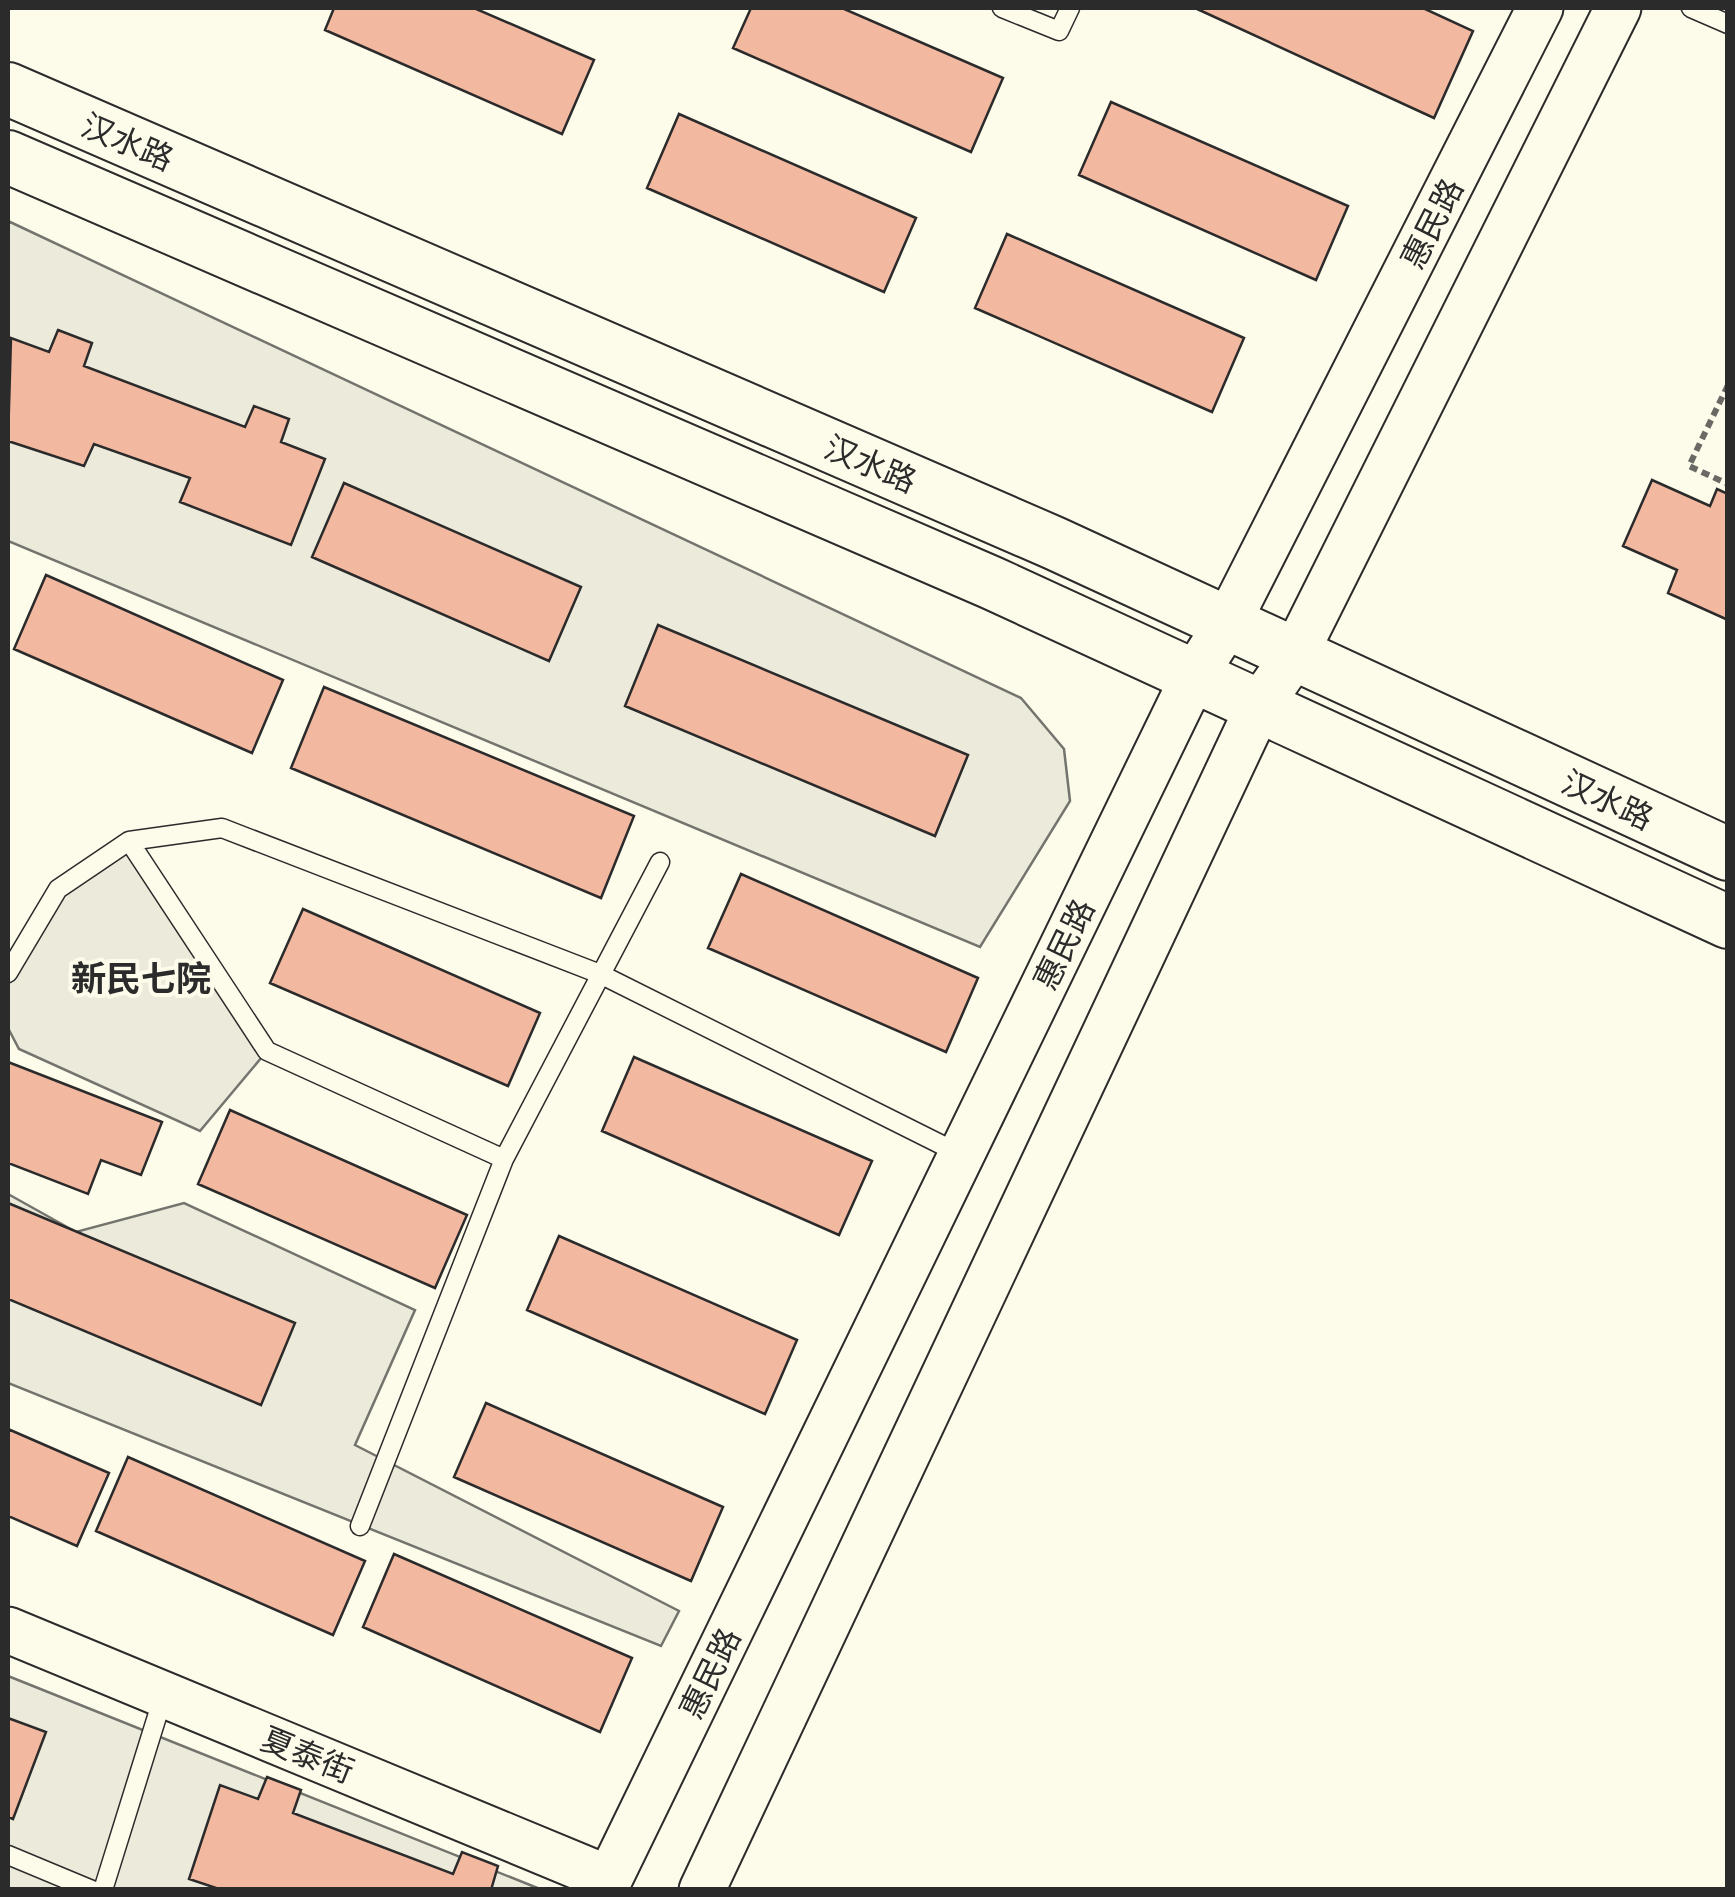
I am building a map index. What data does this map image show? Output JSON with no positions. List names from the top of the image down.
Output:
{
  "streets": {
    "main road": ["汉水路"],
    "street": ["惠民路", "夏泰街"]
  },
  "crossings": [
    ["汉水路", "惠民路"],
    ["惠民路", "夏泰街"]
  ],
  "districts": ["新民七院"]
}
